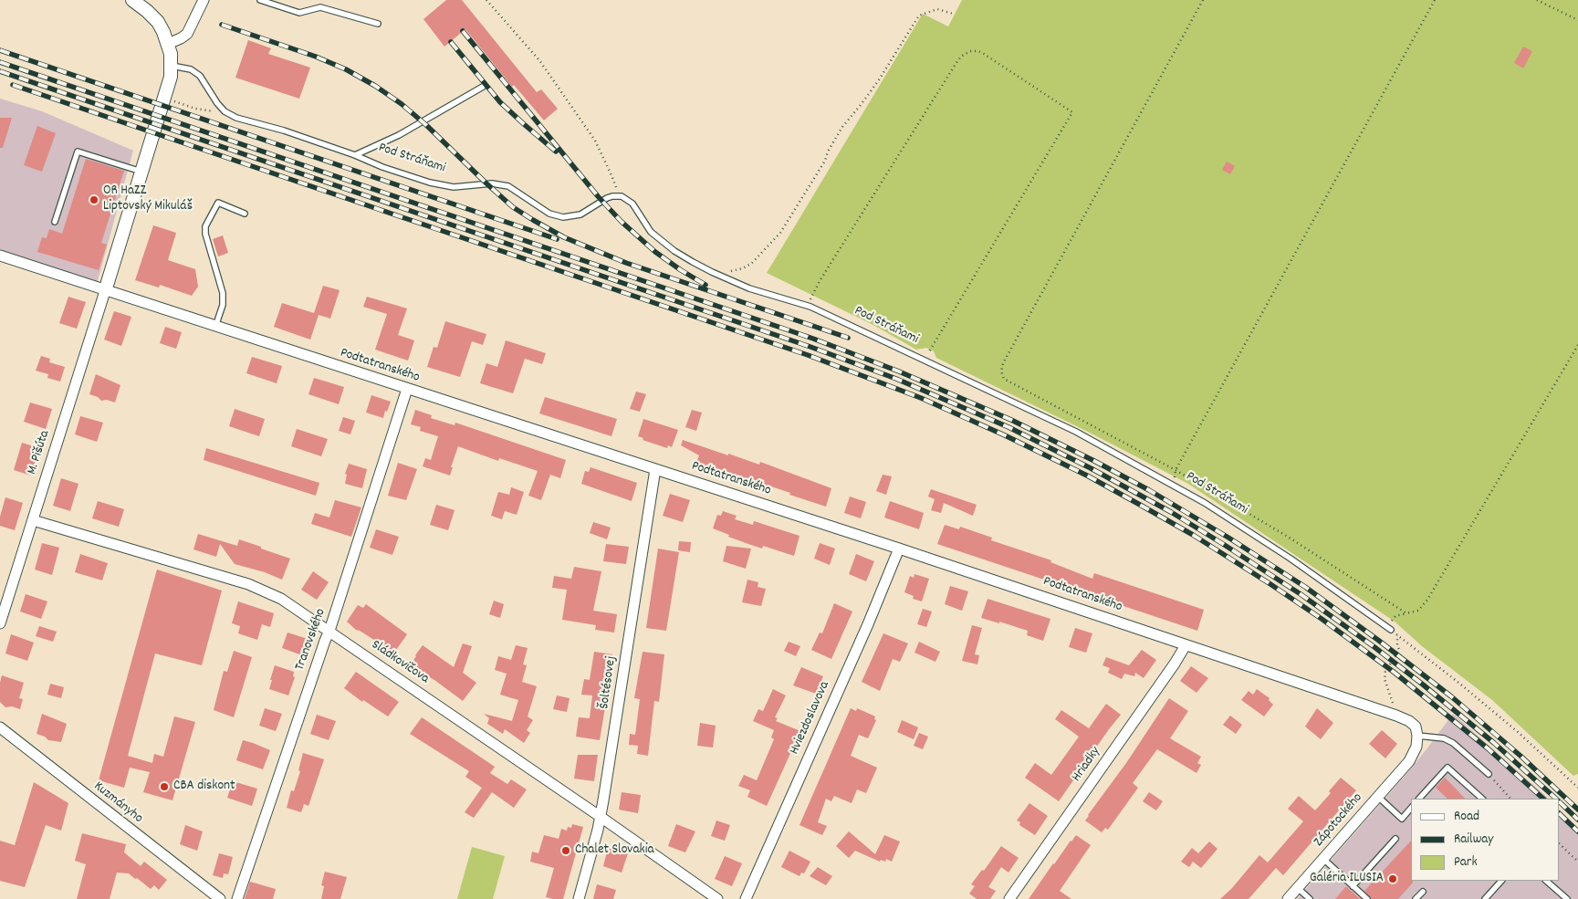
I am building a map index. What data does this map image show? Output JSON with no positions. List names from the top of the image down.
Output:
{
  "streets": {
    "street": [
      "Podtatranského",
      "M. Pišúta",
      "Tranovského",
      "Sládkovičova",
      "Šoltésovej",
      "Hviezdoslavova",
      "Hriadky",
      "Kuzmányho",
      "Zápotockého"
    ],
    "lane": ["Pod Stráňami"]
  },
  "crossings": [
    ["Podtatranského", "M. Pišúta"],
    ["Podtatranského", "Tranovského"],
    ["Podtatranského", "Šoltésovej"],
    ["Podtatranského", "Hviezdoslavova"],
    ["Podtatranského", "Hriadky"],
    ["Podtatranského", "Zápotockého"],
    ["M. Pišúta", "Sládkovičova"],
    ["Tranovského", "Sládkovičova"],
    ["Sládkovičova", "Šoltésovej"]
  ],
  "places": [
    "OR HaZZ Liptovský Mikuláš",
    "CBA diskont",
    "Chalet Slovakia",
    "Galéria ILUSIA"
  ],
  "legend": ["Road", "Railway", "Park"]
}
